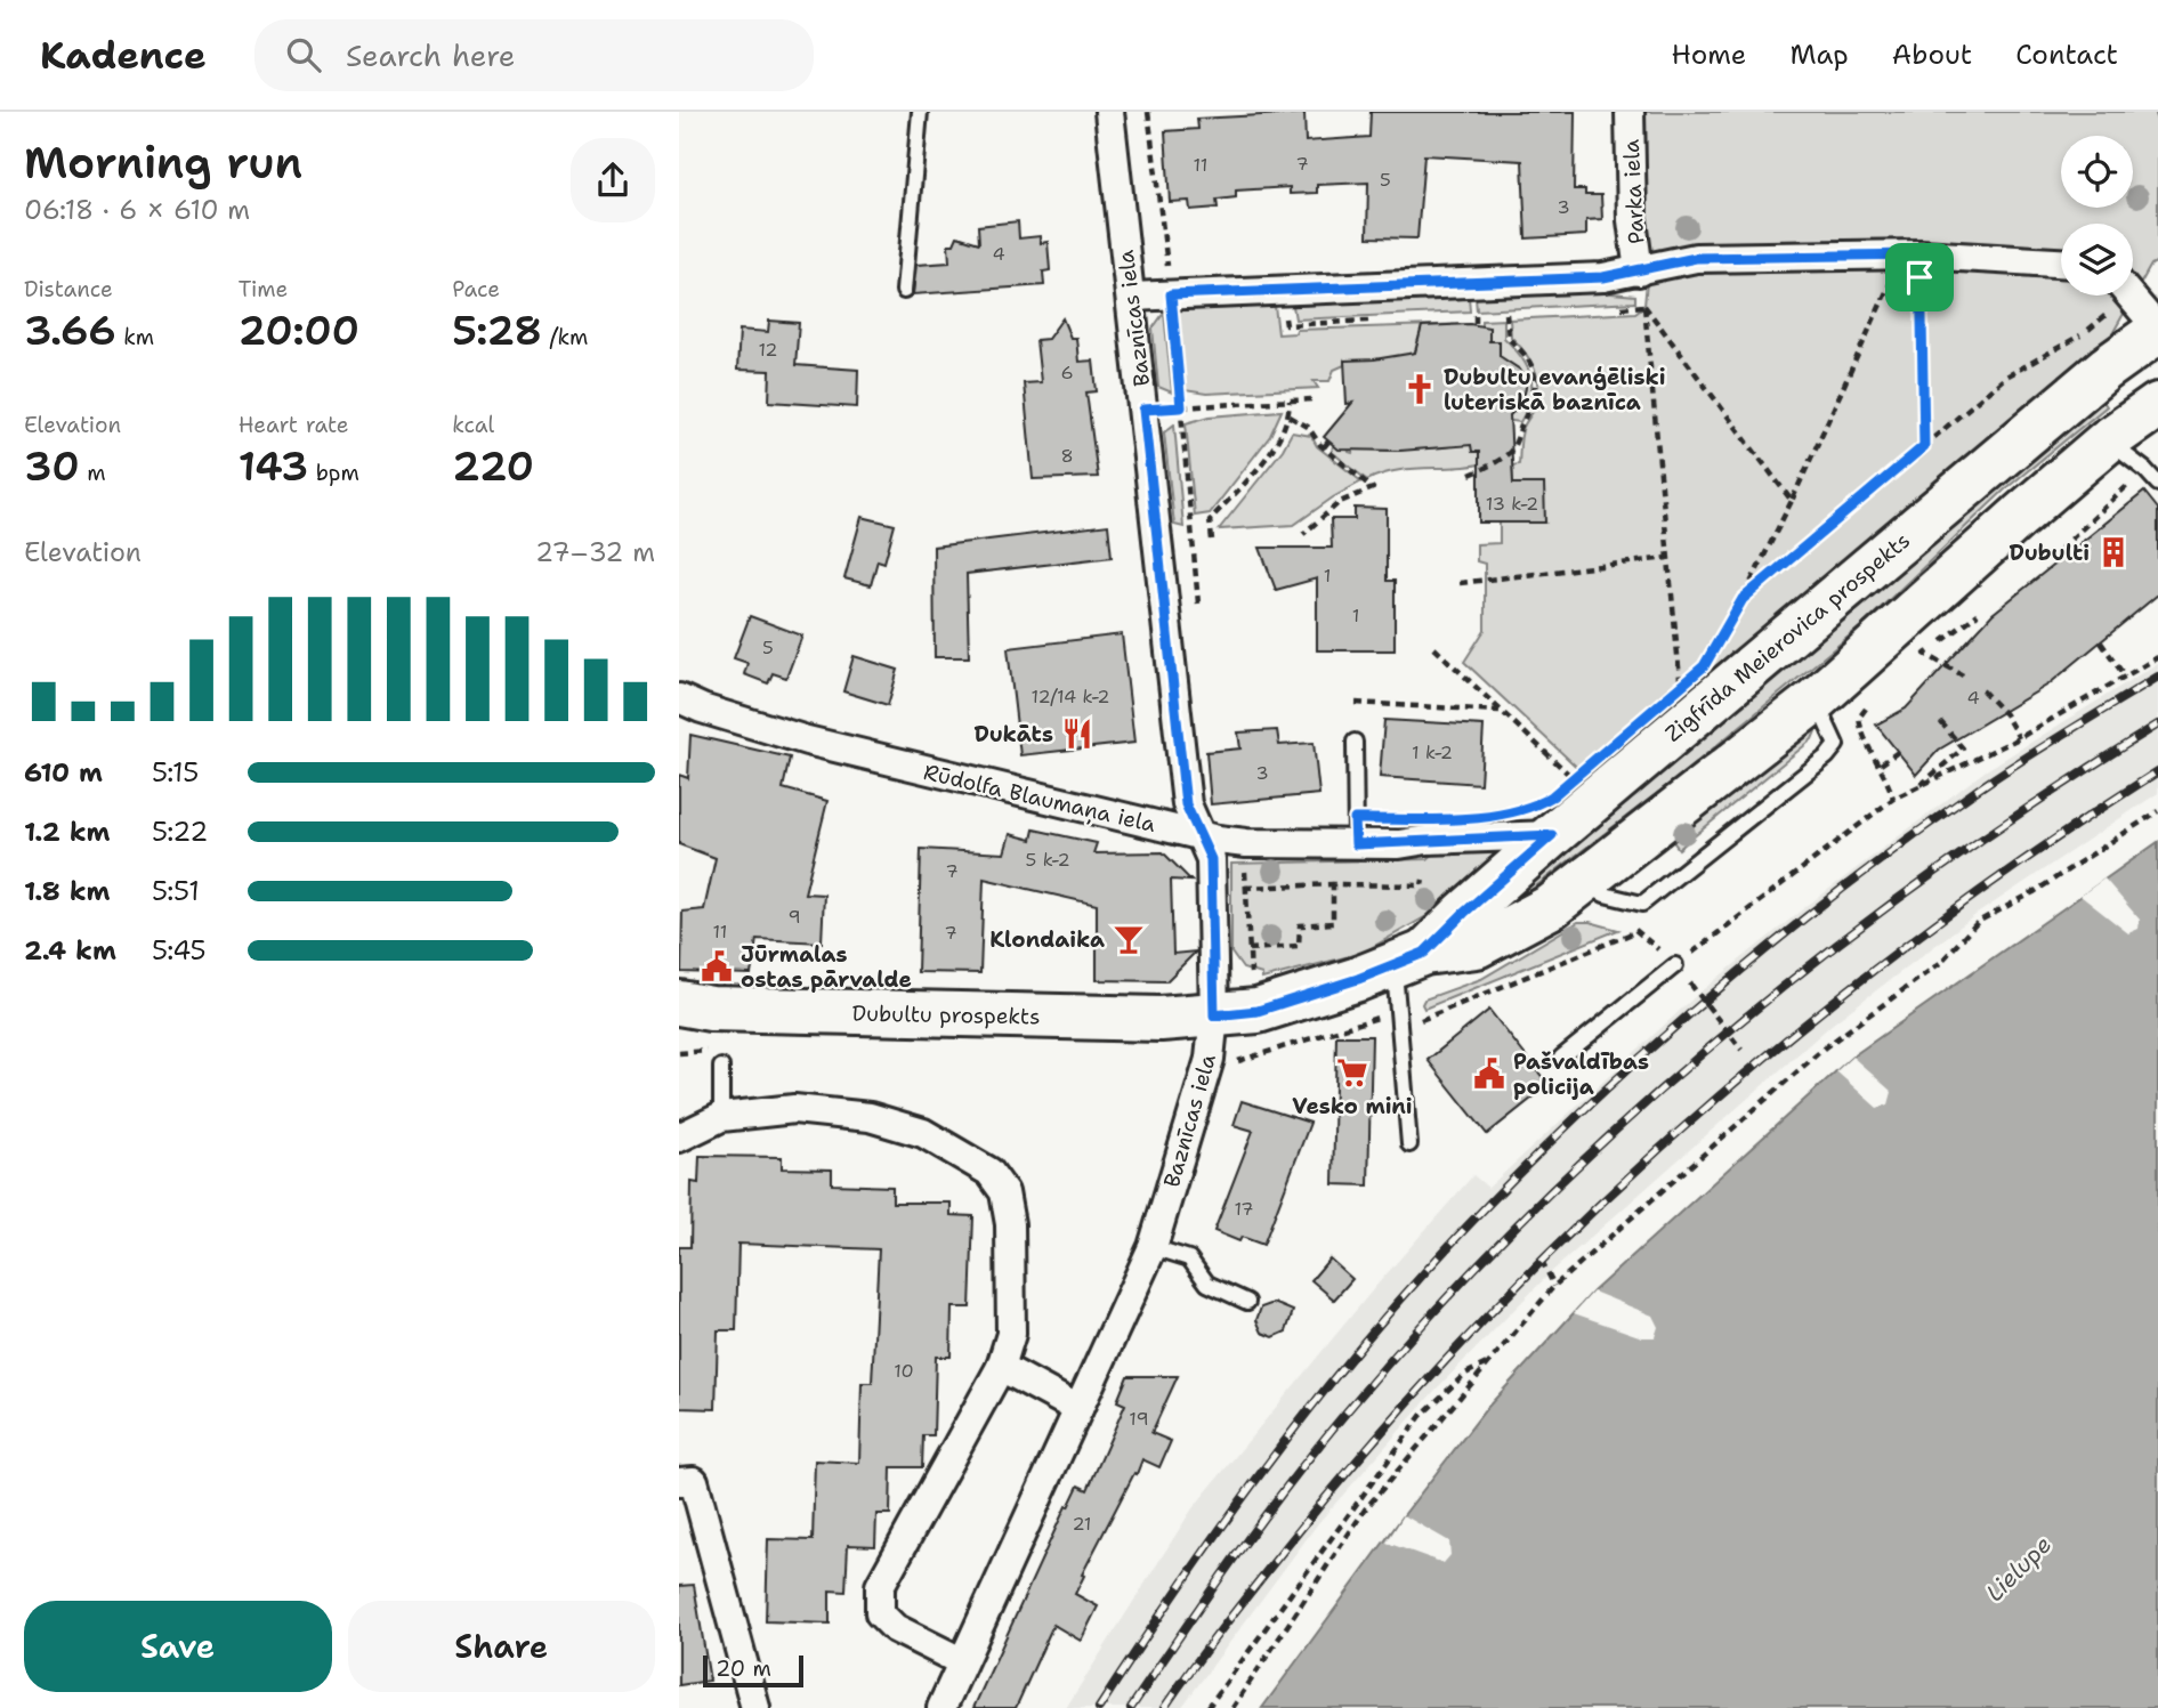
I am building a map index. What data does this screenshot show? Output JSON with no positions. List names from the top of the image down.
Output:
{
  "streets": {
    "main road": ["Zigfrīda Meierovica prospekts", "Dubultu prospekts"],
    "street": ["Parka iela", "Baznīcas iela", "Rūdolfa Blaumaņa iela"]
  },
  "crossings": [
    ["Baznīcas iela", "Zigfrīda Meierovica prospekts"],
    ["Baznīcas iela", "Rūdolfa Blaumaņa iela"],
    ["Baznīcas iela", "Dubultu prospekts"],
    ["Zigfrīda Meierovica prospekts", "Rūdolfa Blaumaņa iela"],
    ["Zigfrīda Meierovica prospekts", "Dubultu prospekts"]
  ],
  "water": ["Lielupe"],
  "places": {
    "church": ["Dubultu evanģēliski luteriskā baznīca"],
    "building": ["Dubulti"],
    "restaurant": ["Dukāts"],
    "bar": ["Klondaika"],
    "public building": ["Jūrmalas ostas pārvalde", "Pašvaldības policija"],
    "supermarket": ["Vesko mini"]
  },
  "house_numbers": [
    "7",
    "11",
    "5",
    "3",
    "4",
    "12",
    "6",
    "8",
    "13 k-2",
    "1",
    "1",
    "5",
    "12/14 k-2",
    "4",
    "1 k-2",
    "3",
    "5 k-2",
    "7",
    "9",
    "11",
    "7",
    "17",
    "10",
    "19",
    "21"
  ],
  "scale_bar": "20 m",
  "page": {
    "header": "Kadence",
    "search": "Search here",
    "nav": [
      "Home",
      "Map",
      "About",
      "Contact"
    ],
    "heading": ["Morning run", "06:18 · 6 × 610 m"],
    "stats": [
      ["Distance", "3.66 km"],
      ["Time", "20:00"],
      ["Pace", "5:28 /km"],
      ["Elevation", "30 m"],
      ["Heart rate", "143 bpm"],
      ["kcal", "220"]
    ],
    "chart": ["Elevation", "27–32 m"],
    "list": [
      {
        "name": "610 m",
        "note": "5:15"
      },
      {
        "name": "1.2 km",
        "note": "5:22"
      },
      {
        "name": "1.8 km",
        "note": "5:51"
      },
      {
        "name": "2.4 km",
        "note": "5:45"
      }
    ],
    "buttons": ["Save", "Share"],
    "scale": "20 m"
  }
}
